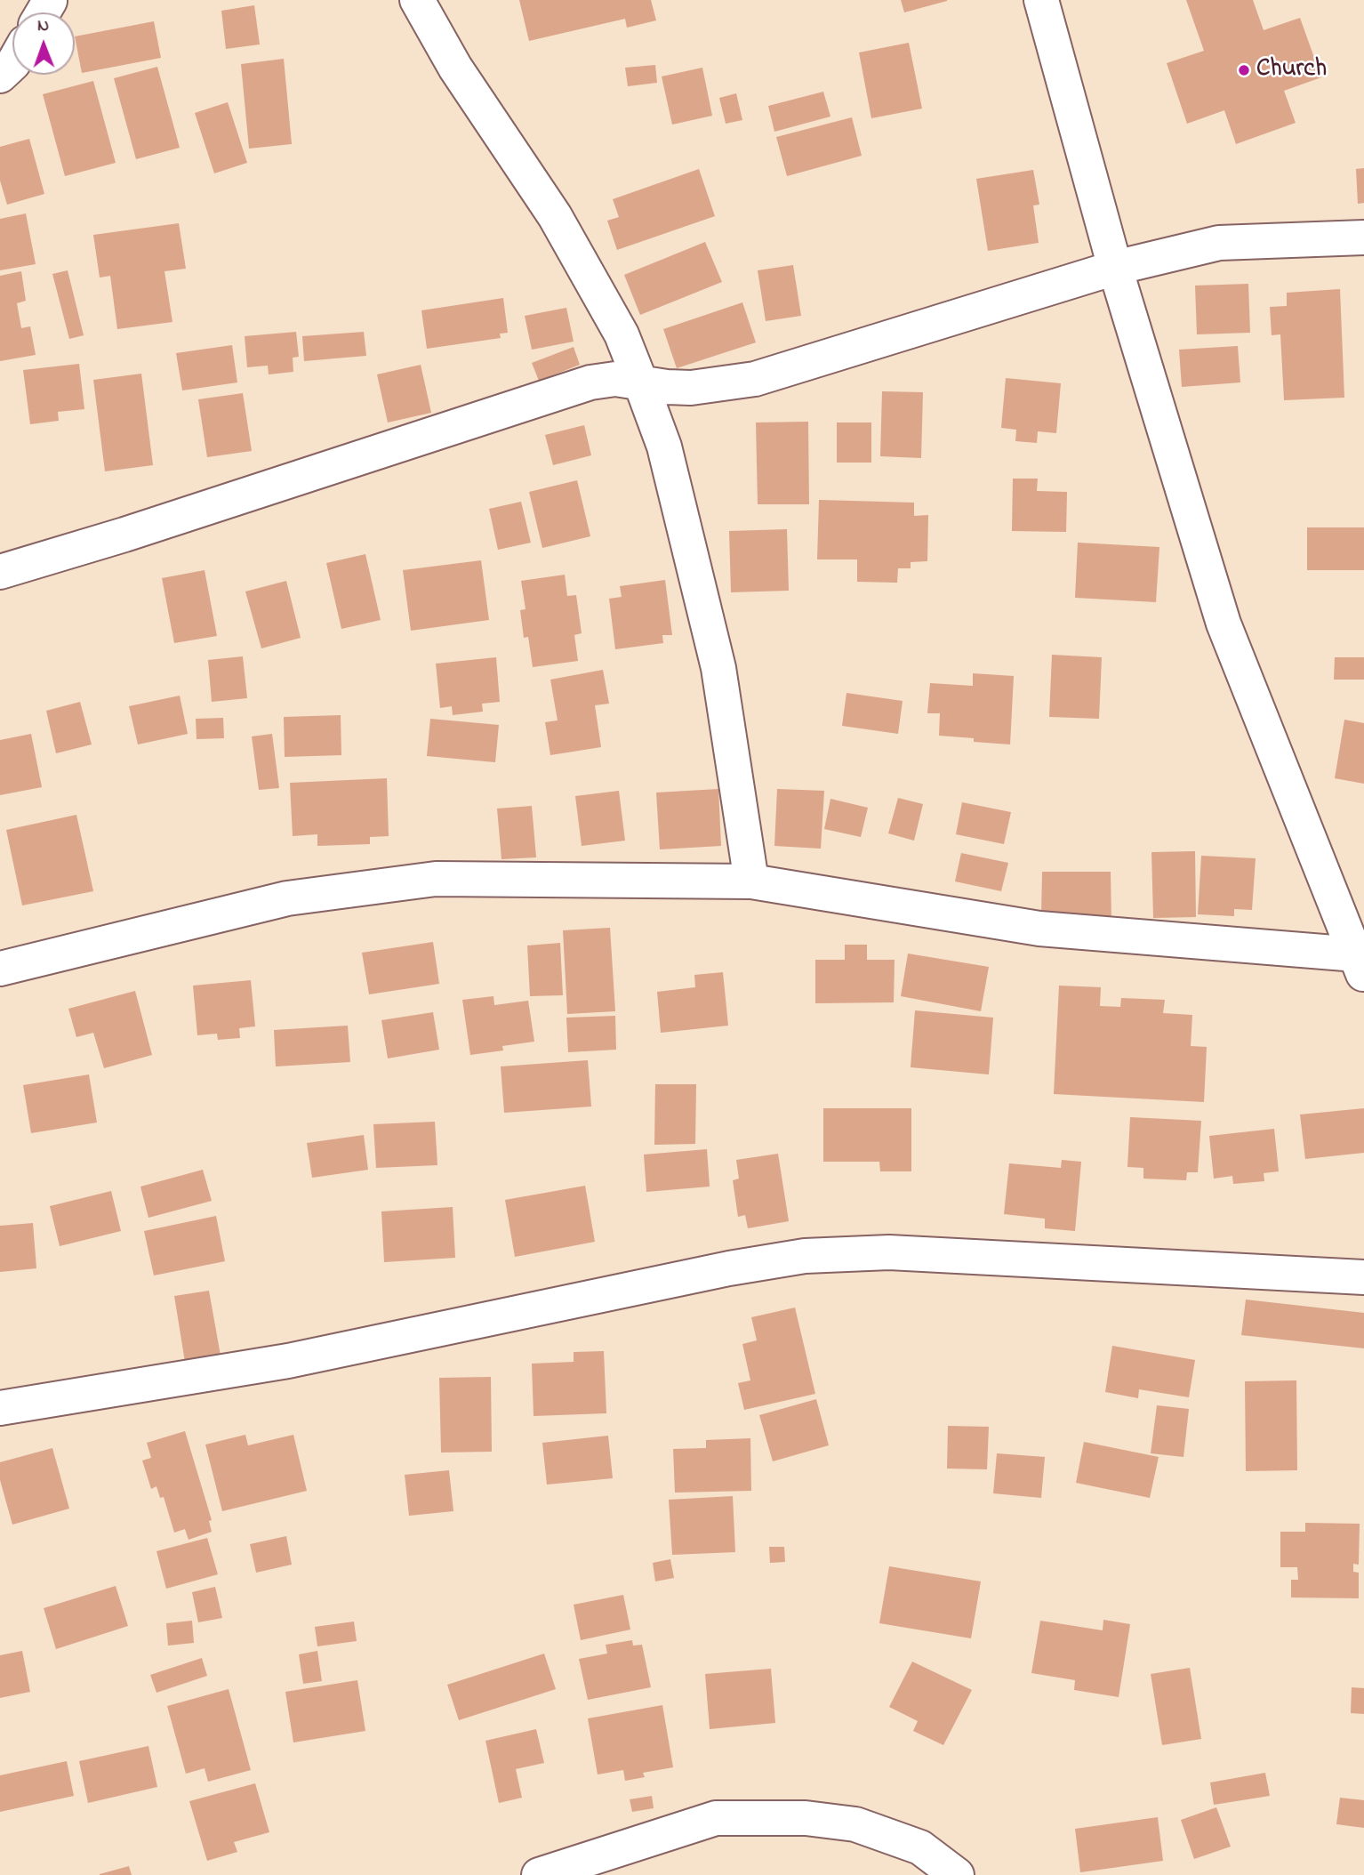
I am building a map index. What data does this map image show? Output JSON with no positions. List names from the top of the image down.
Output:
{
  "places": ["Church"],
  "north": "top"
}
